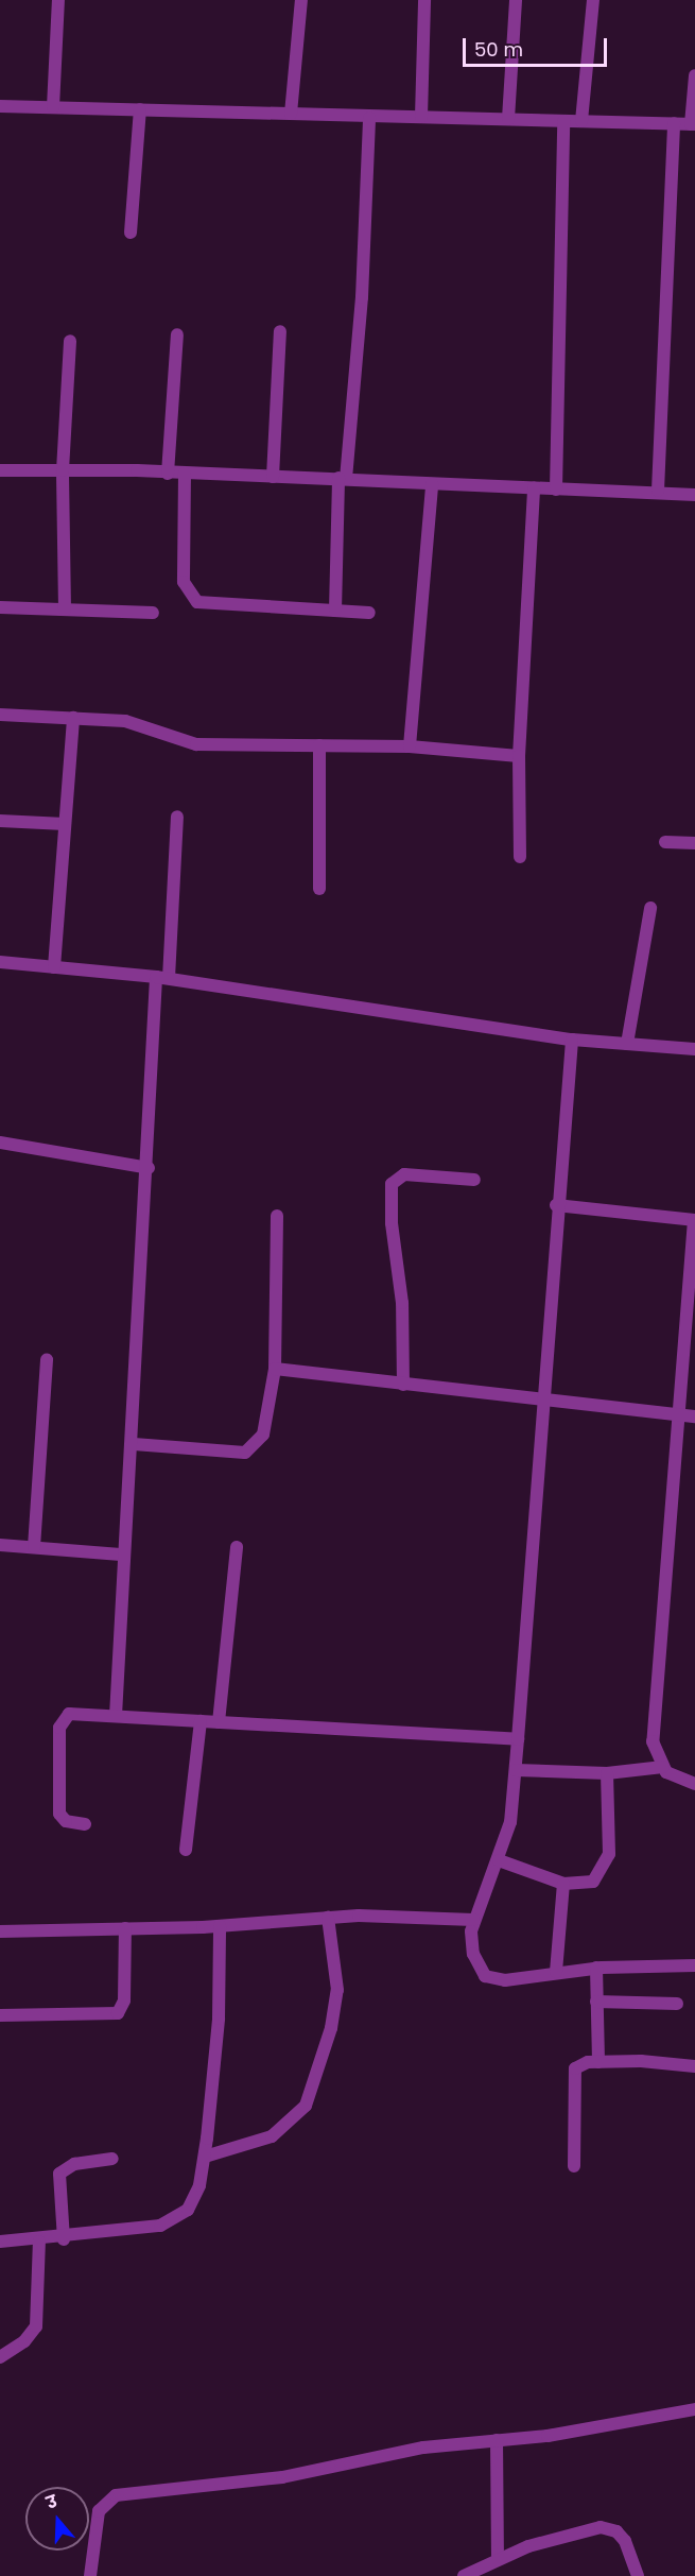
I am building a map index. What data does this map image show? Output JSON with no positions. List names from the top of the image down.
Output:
{
  "scale_bar": "50 m",
  "north": "top"
}
